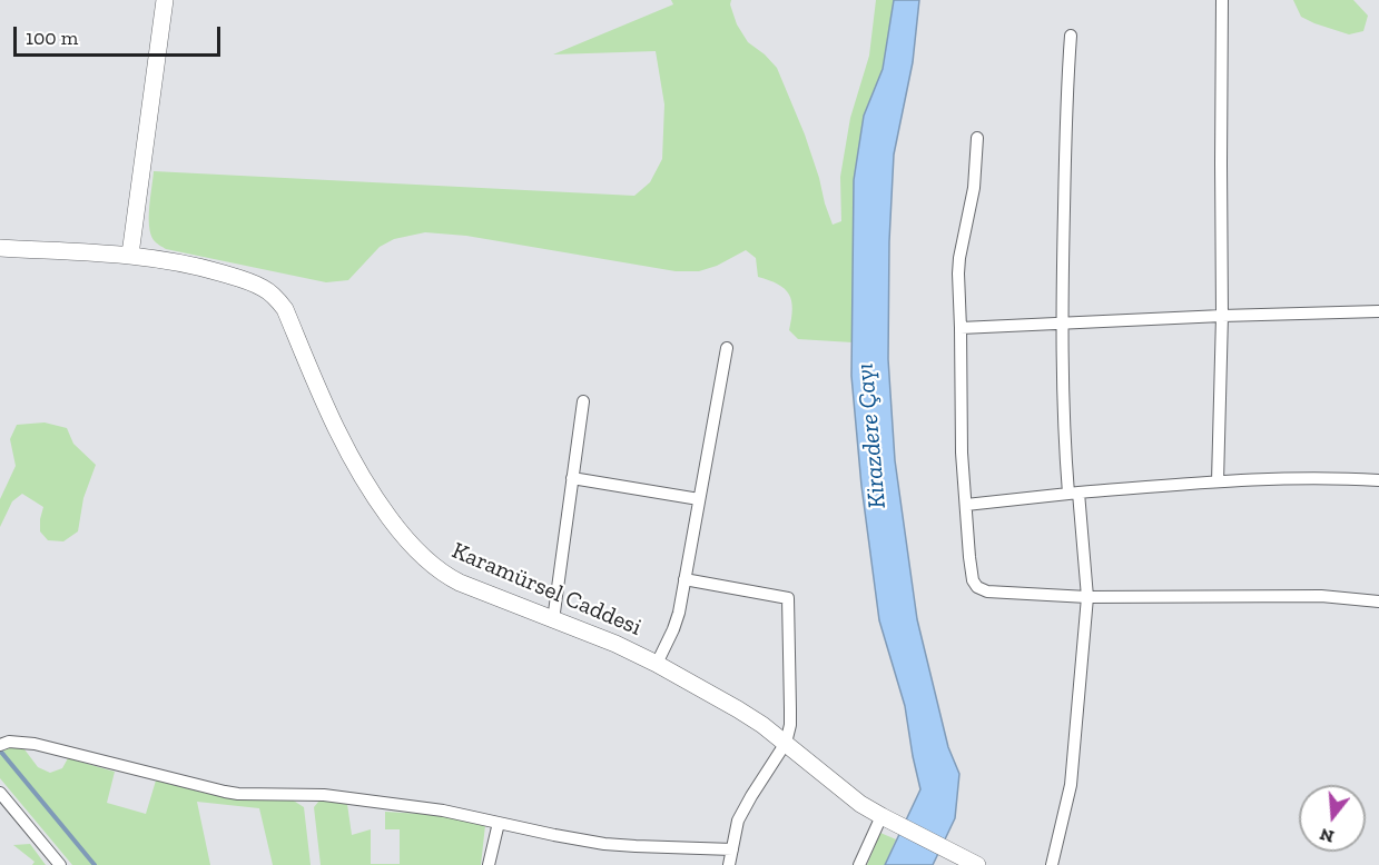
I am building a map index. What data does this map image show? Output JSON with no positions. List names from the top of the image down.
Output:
{
  "streets": {
    "main road": ["Karamürsel Caddesi"]
  },
  "water": ["Kirazdere Çayı"],
  "scale_bar": "100 m",
  "north": "bottom"
}
